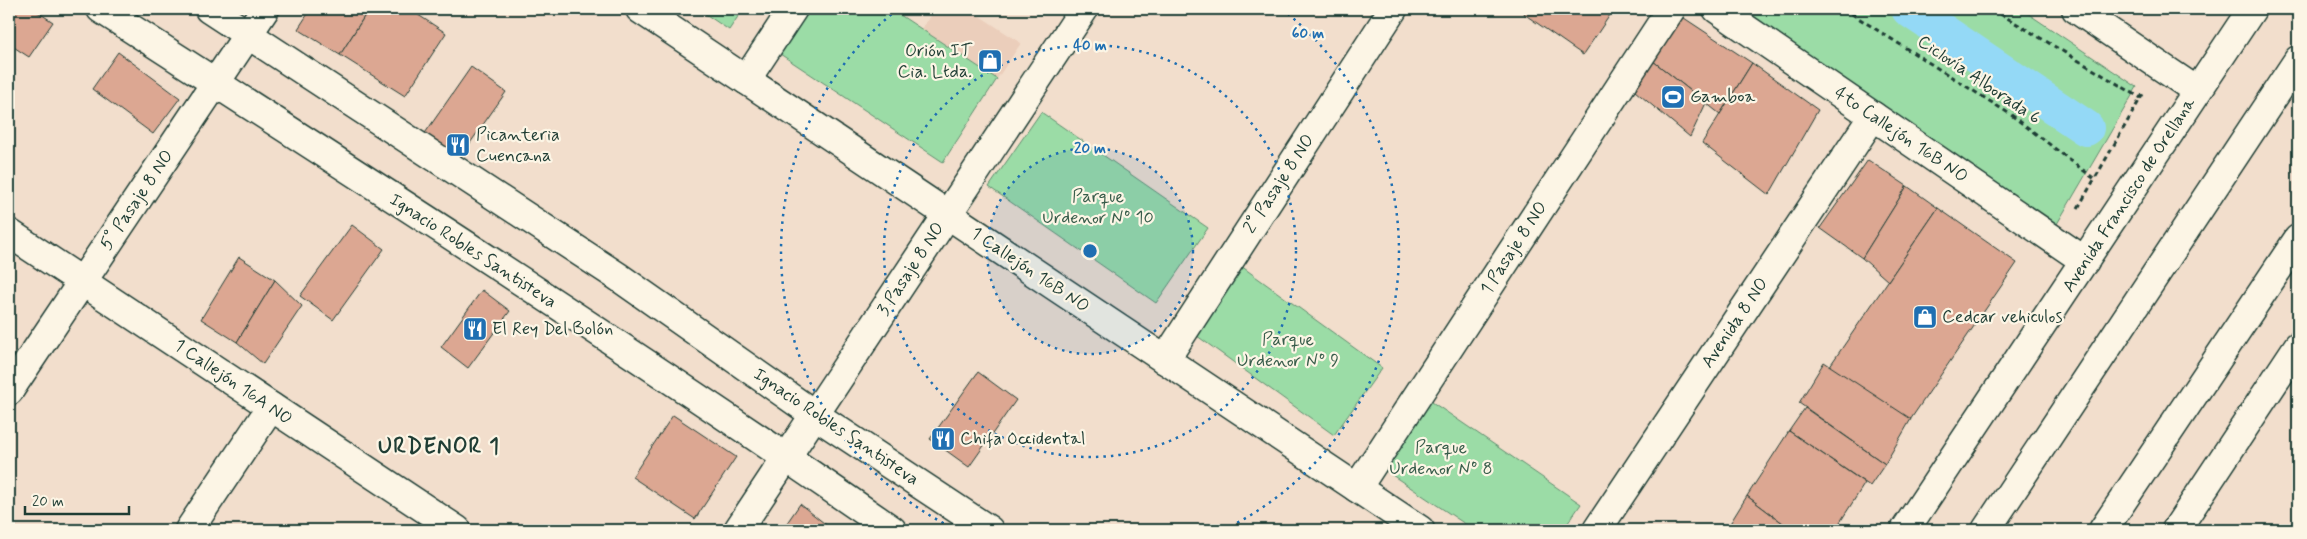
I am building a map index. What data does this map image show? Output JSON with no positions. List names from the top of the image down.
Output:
{
  "streets": {
    "main road": [
      "4to Callejón 16B NO",
      "2° Pasaje 8 NO",
      "Avenida Francisco de Orellana",
      "5° Pasaje 8 NO",
      "1 Pasaje 8 NO",
      "Ignacio Robles Santisteva",
      "3 Pasaje 8 NO",
      "1 Callejón 16B NO",
      "Avenida 8 NO",
      "1 Callejón 16A NO"
    ],
    "path": ["Ciclovía Alborada 6"]
  },
  "crossings": [
    ["4to Callejón 16B NO", "Avenida Francisco de Orellana"],
    ["4to Callejón 16B NO", "Avenida 8 NO"],
    ["2° Pasaje 8 NO", "1 Callejón 16B NO"],
    ["5° Pasaje 8 NO", "Ignacio Robles Santisteva"],
    ["5° Pasaje 8 NO", "1 Callejón 16A NO"],
    ["1 Pasaje 8 NO", "1 Callejón 16B NO"],
    ["Ignacio Robles Santisteva", "3 Pasaje 8 NO"],
    ["3 Pasaje 8 NO", "1 Callejón 16B NO"]
  ],
  "districts": ["URDENOR 1"],
  "parks": ["Parque Urdenor Nº 10", "Parque Urdenor Nº 9", "Parque Urdenor Nº 8"],
  "places": {
    "shop": ["Orión IT Cia. Ltda.", "Cedcar vehiculos"],
    "sports": ["Gamboa"],
    "restaurant": ["Picanteria Cuencana", "El Rey Del Bolón", "Chifa Occidental"]
  },
  "scale_bar": "20 m",
  "rings": ["60 m", "40 m", "20 m"]
}
